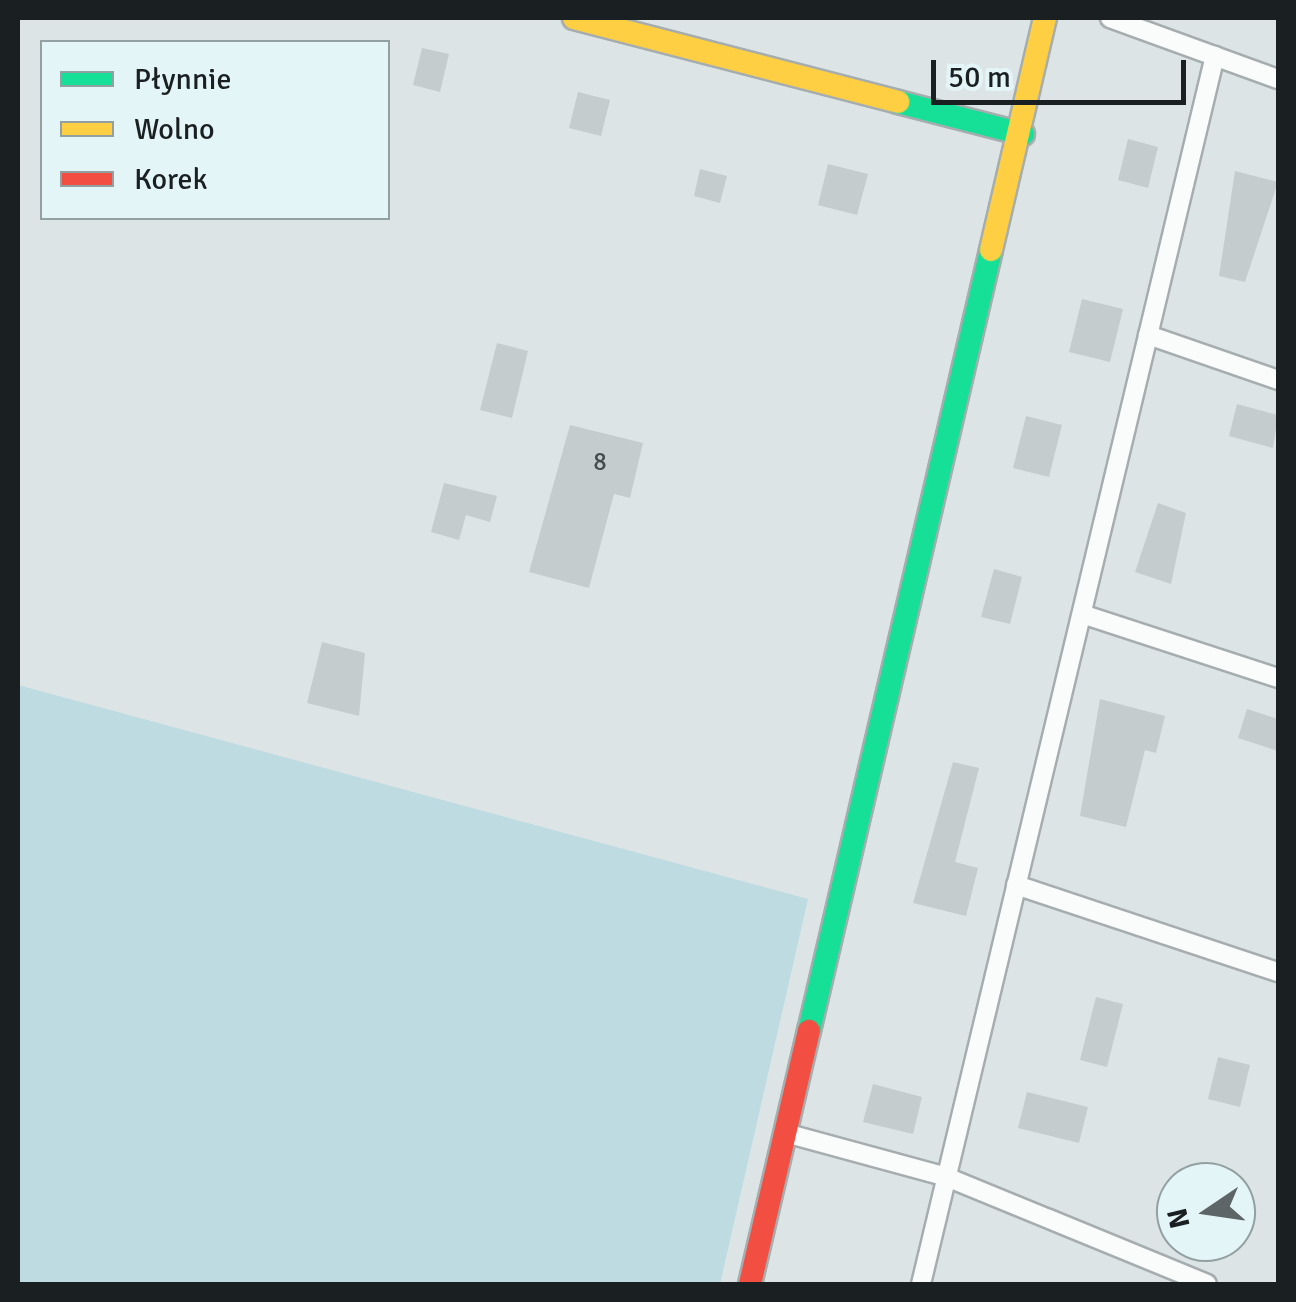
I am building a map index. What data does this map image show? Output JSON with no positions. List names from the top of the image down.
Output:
{
  "house_numbers": ["8"],
  "legend": ["Płynnie", "Wolno", "Korek"],
  "scale_bar": "50 m",
  "north": "left"
}
